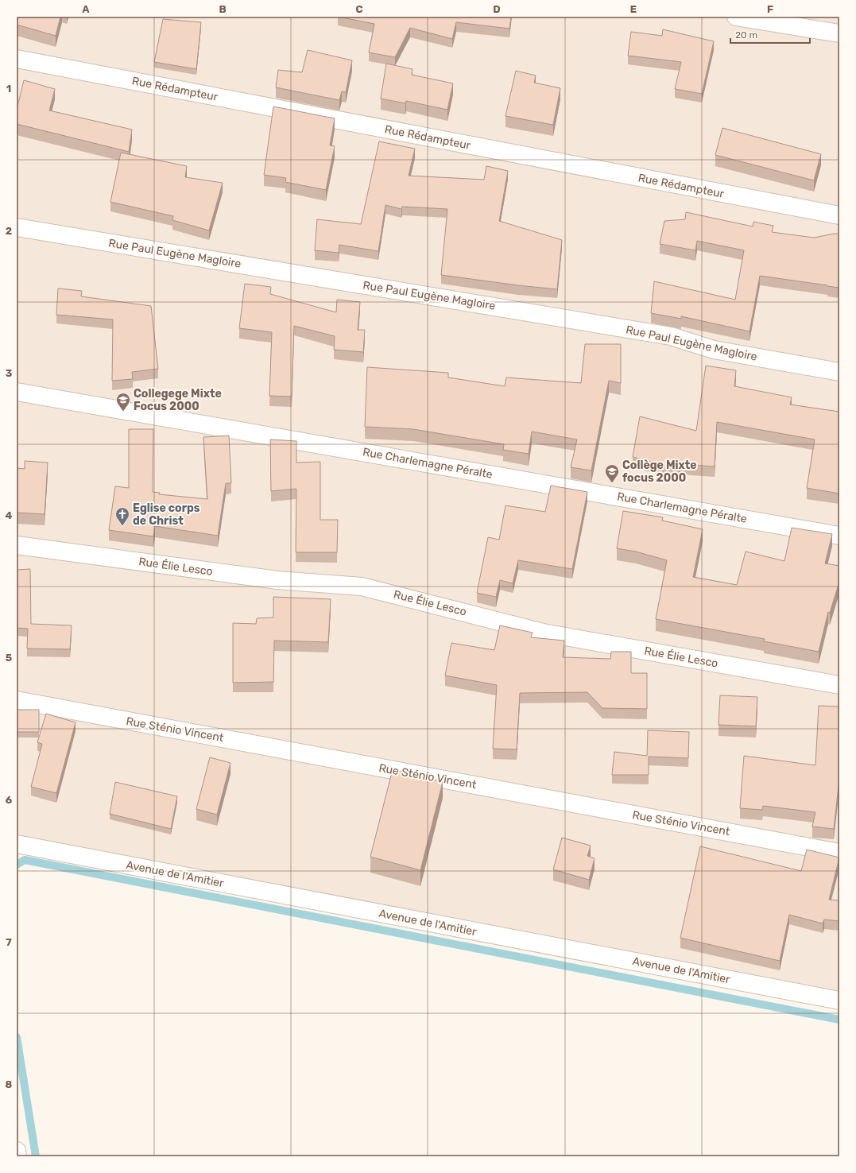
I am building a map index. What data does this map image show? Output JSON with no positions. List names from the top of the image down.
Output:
{
  "streets": {
    "street": [
      "Rue Rédampteur",
      "Rue Paul Eugène Magloire",
      "Rue Charlemagne Péralte",
      "Rue Élie Lesco",
      "Rue Sténio Vincent",
      "Avenue de l'Amitier"
    ]
  },
  "places": {
    "school or university": ["Collegege Mixte Focus 2000", "Collège Mixte focus 2000"],
    "church": ["Eglise corps de Christ"]
  },
  "scale_bar": "20 m",
  "grid": {
    "columns": [
      "A",
      "B",
      "C",
      "D",
      "E",
      "F"
    ],
    "rows": [
      "1",
      "2",
      "3",
      "4",
      "5",
      "6",
      "7",
      "8"
    ]
  }
}
